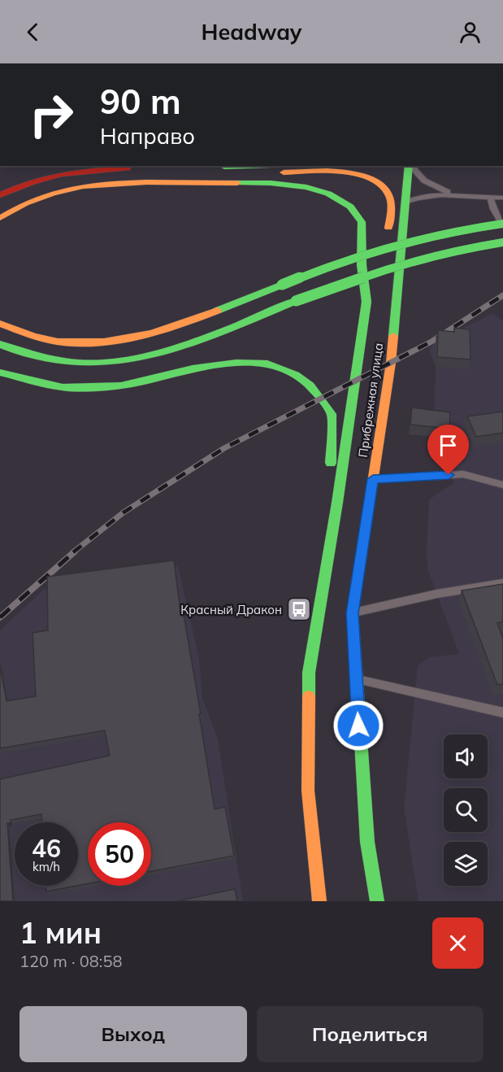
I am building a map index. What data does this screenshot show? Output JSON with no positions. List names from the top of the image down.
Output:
{
  "streets": {
    "street": ["Прибрежная улица"]
  },
  "places": {
    "bus stop": ["Красный Дракон"]
  },
  "page": {
    "header": "Headway",
    "turn": ["90 m", "Направо"],
    "speed": "46 km/h",
    "limit": "50",
    "heading": ["1 мин", "120 m · 08:58"],
    "buttons": ["Выход", "Поделиться"]
  }
}
